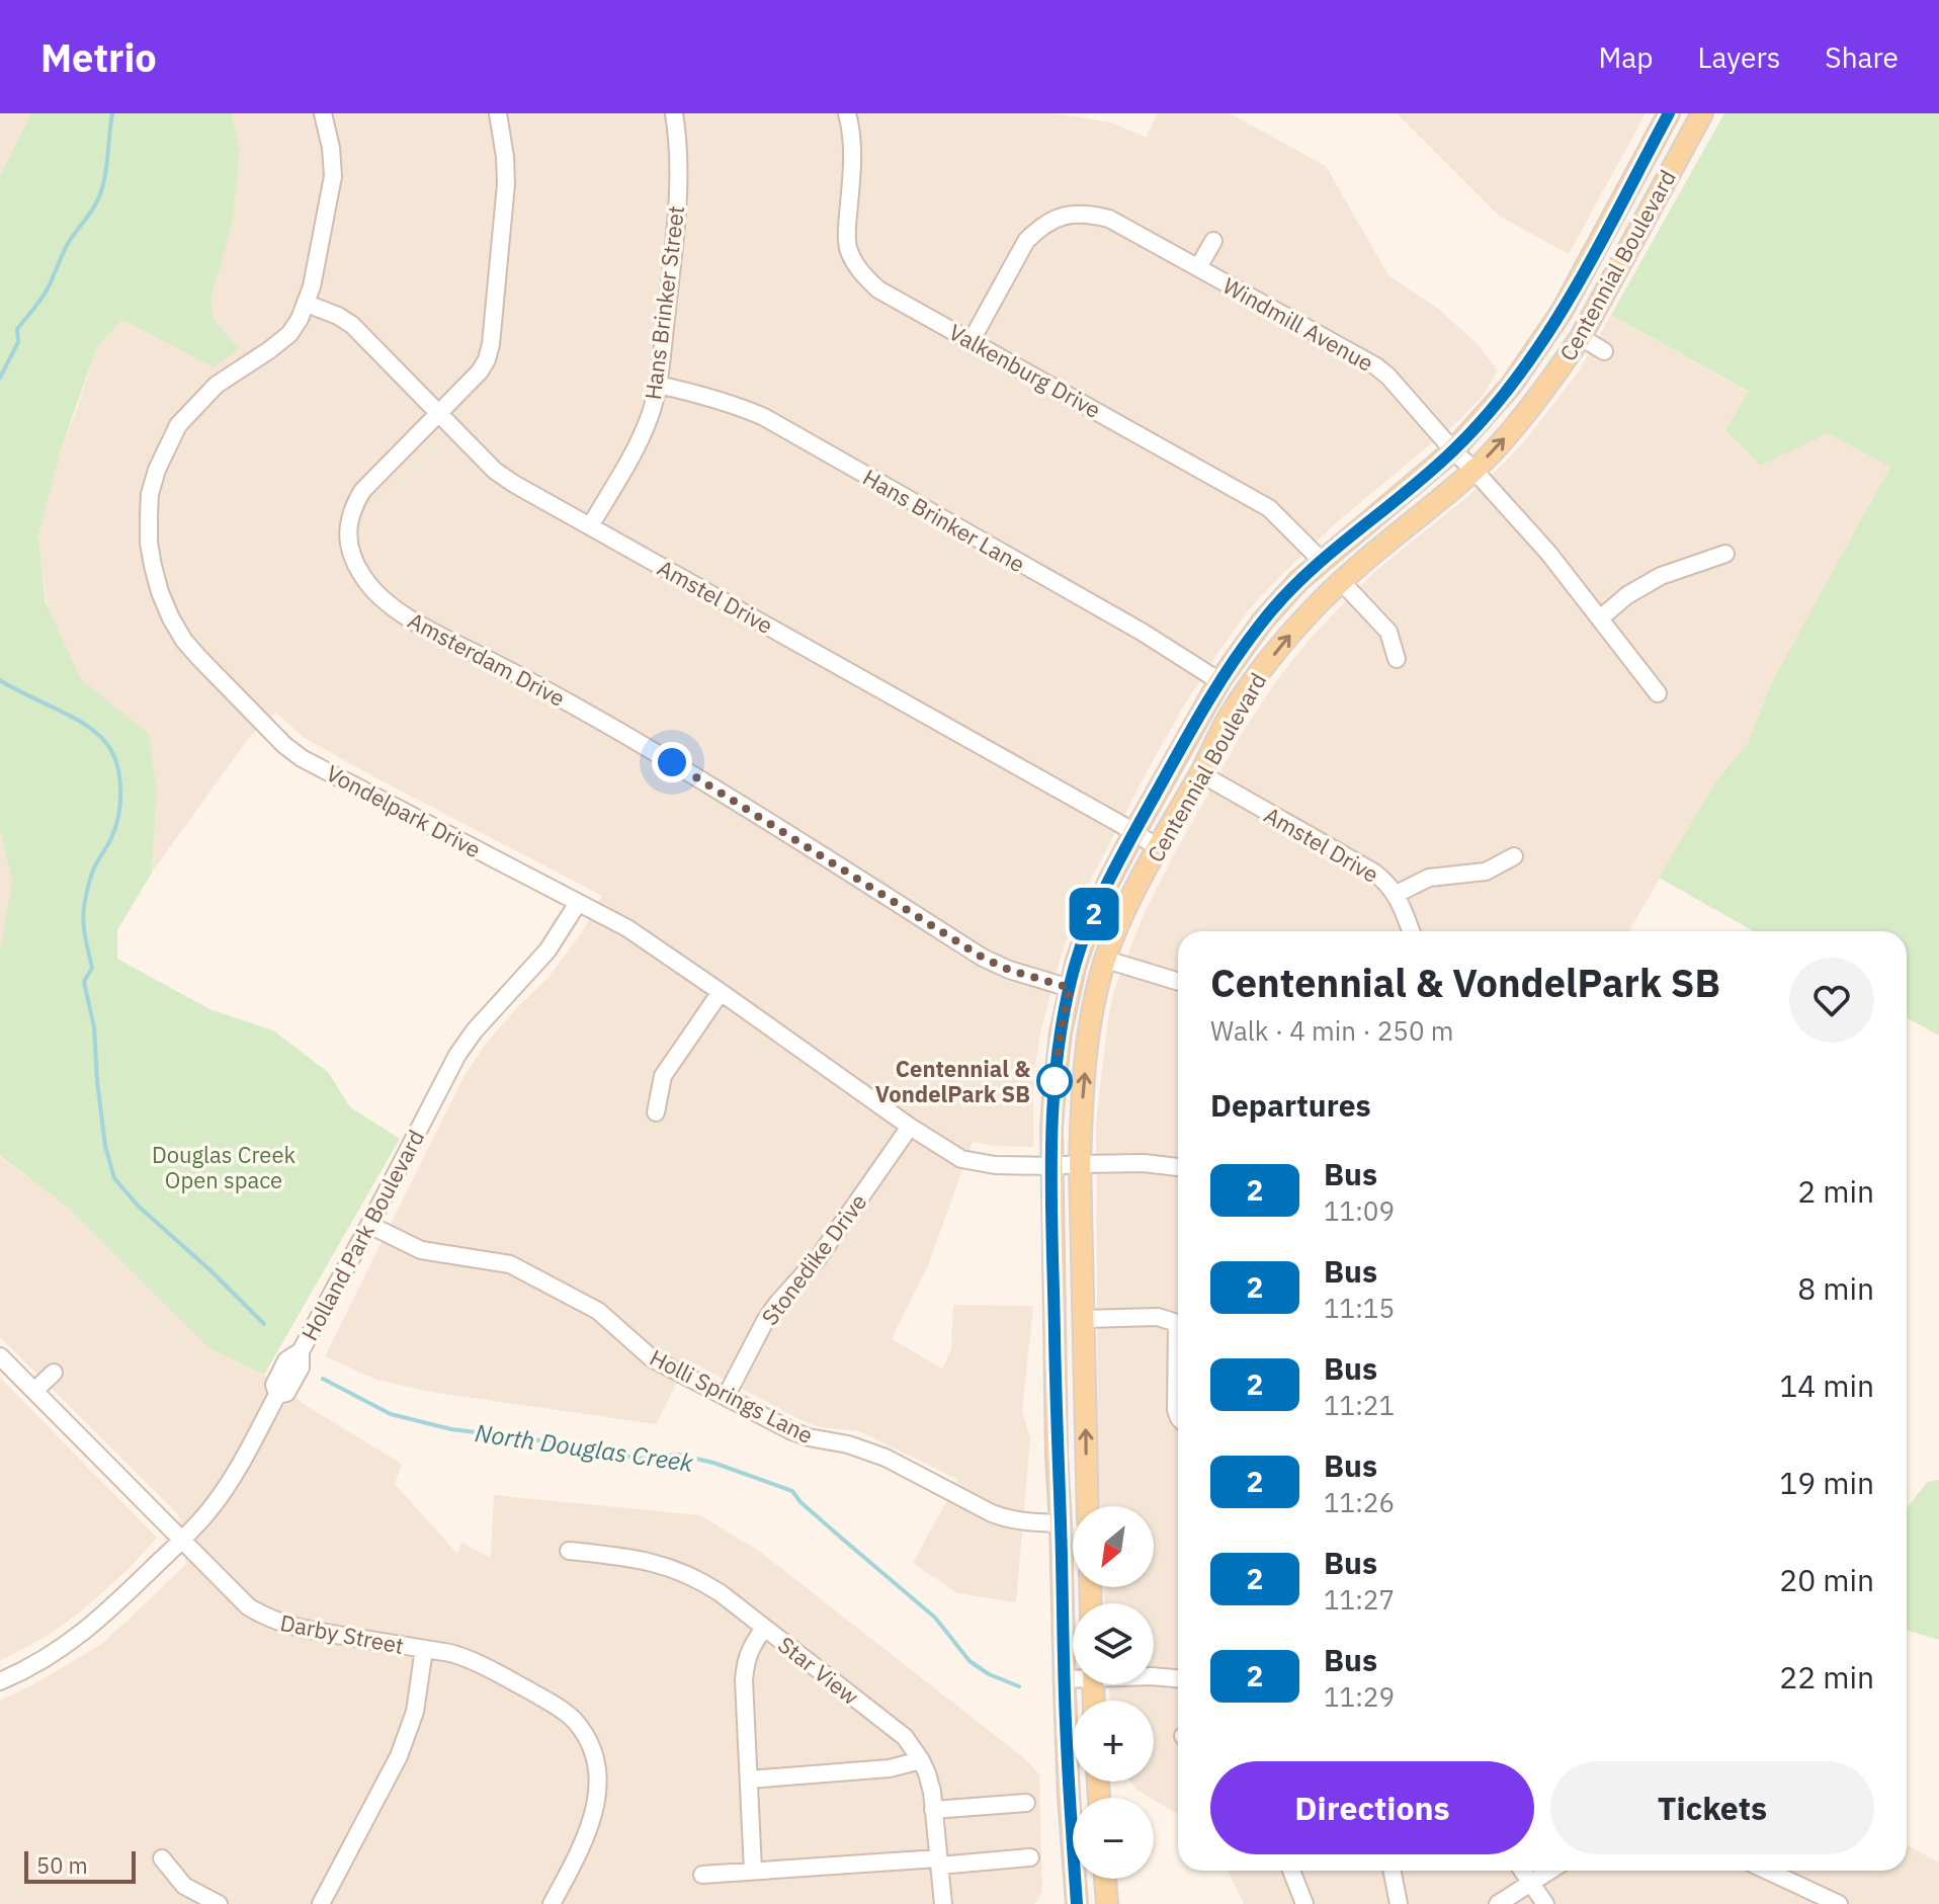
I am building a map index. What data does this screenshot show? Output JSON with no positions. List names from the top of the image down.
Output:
{
  "streets": {
    "main road": ["Centennial Boulevard"],
    "street": [
      "Hans Brinker Street",
      "Windmill Avenue",
      "Valkenburg Drive",
      "Hans Brinker Lane",
      "Amstel Drive",
      "Amsterdam Drive",
      "Vondelpark Drive",
      "Holland Park Boulevard",
      "Stonedike Drive",
      "Holli Springs Lane",
      "Darby Street",
      "Star View"
    ]
  },
  "crossings": [
    ["Centennial Boulevard", "Windmill Avenue"],
    ["Centennial Boulevard", "Valkenburg Drive"],
    ["Centennial Boulevard", "Hans Brinker Lane"],
    ["Centennial Boulevard", "Amstel Drive"],
    ["Centennial Boulevard", "Amsterdam Drive"],
    ["Centennial Boulevard", "Vondelpark Drive"],
    ["Centennial Boulevard", "Holli Springs Lane"],
    ["Hans Brinker Street", "Hans Brinker Lane"],
    ["Hans Brinker Street", "Amstel Drive"],
    ["Windmill Avenue", "Valkenburg Drive"],
    ["Amstel Drive", "Amsterdam Drive"],
    ["Amstel Drive", "Vondelpark Drive"],
    ["Vondelpark Drive", "Holland Park Boulevard"],
    ["Vondelpark Drive", "Stonedike Drive"],
    ["Holland Park Boulevard", "Holli Springs Lane"],
    ["Holland Park Boulevard", "Darby Street"],
    ["Stonedike Drive", "Holli Springs Lane"]
  ],
  "water": ["North Douglas Creek"],
  "parks": ["Douglas Creek Open space"],
  "places": ["Centennial & VondelPark SB"],
  "lines": ["bus line 2"],
  "scale_bar": "50 m",
  "north": "bottom left",
  "page": {
    "header": "Metrio",
    "nav": ["Map", "Layers", "Share"],
    "on_map": "2",
    "heading": [
      ["Centennial & VondelPark SB", "Walk · 4 min · 250 m"],
      "Departures"
    ],
    "list": [
      {
        "mark": "2",
        "name": "Bus",
        "note": "11:09",
        "value": "2 min"
      },
      {
        "mark": "2",
        "name": "Bus",
        "note": "11:15",
        "value": "8 min"
      },
      {
        "mark": "2",
        "name": "Bus",
        "note": "11:21",
        "value": "14 min"
      },
      {
        "mark": "2",
        "name": "Bus",
        "note": "11:26",
        "value": "19 min"
      },
      {
        "mark": "2",
        "name": "Bus",
        "note": "11:27",
        "value": "20 min"
      },
      {
        "mark": "2",
        "name": "Bus",
        "note": "11:29",
        "value": "22 min"
      }
    ],
    "map_buttons": ["+", "−"],
    "buttons": ["Directions", "Tickets"],
    "scale": "50 m"
  }
}
